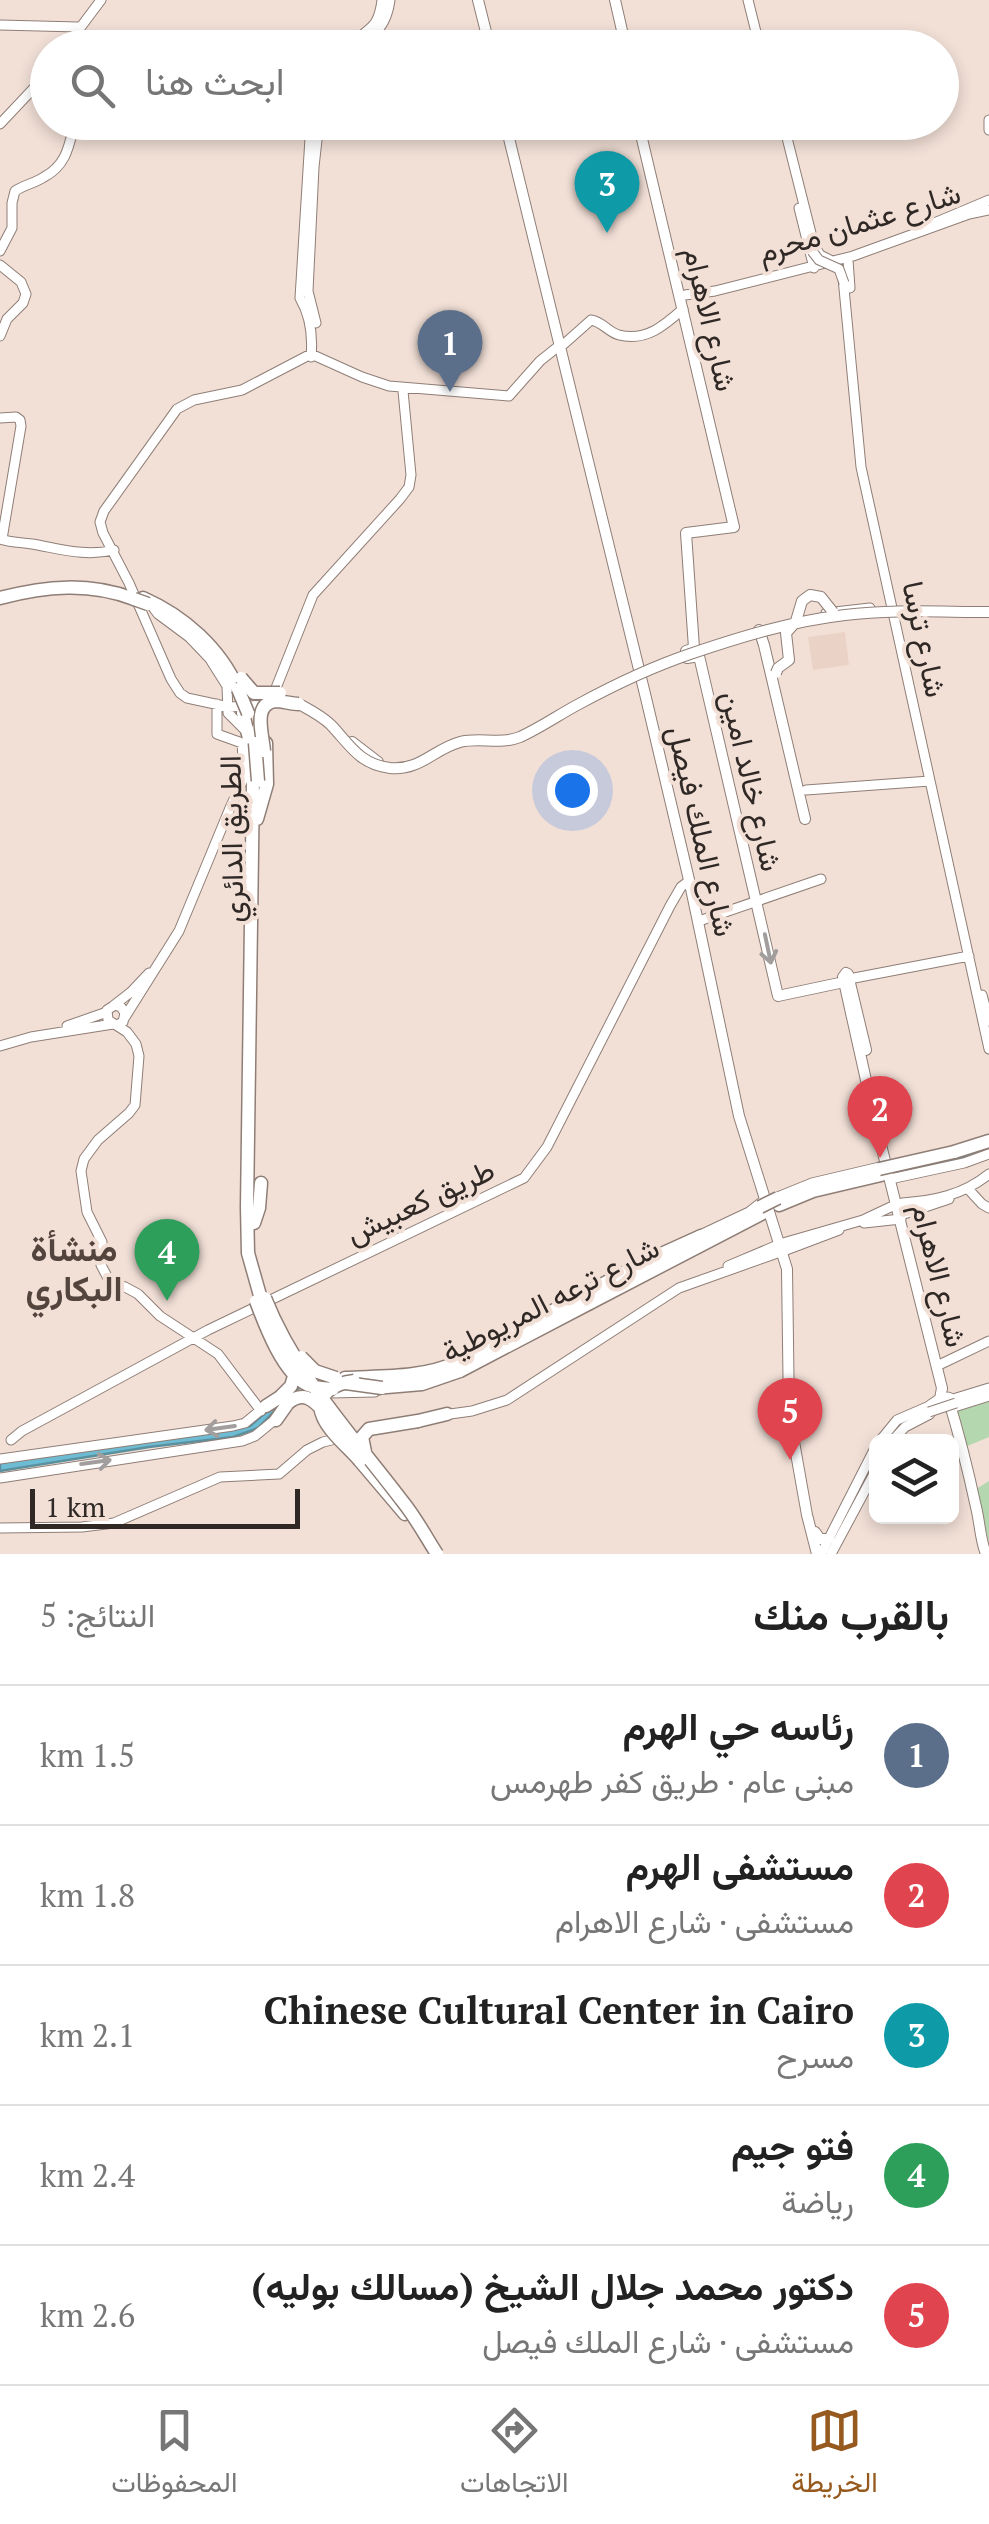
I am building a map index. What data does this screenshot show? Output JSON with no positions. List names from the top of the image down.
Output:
{
  "streets": {
    "highway": ["الطريق الدائري"],
    "main road": ["شارع الاهرام", "شارع خالد امين", "شارع الملك فيصل"],
    "street": [
      "شارع عثمان محرم",
      "شارع ترسا",
      "طريق كعبيش",
      "شارع ترعه المريوطية"
    ]
  },
  "crossings": [
    ["شارع عثمان محرم", "شارع الاهرام"],
    ["شارع عثمان محرم", "شارع ترسا"],
    ["شارع الاهرام", "شارع خالد امين"],
    ["شارع الاهرام", "شارع ترعه المريوطية"],
    ["شارع الملك فيصل", "طريق كعبيش"],
    ["شارع الملك فيصل", "شارع ترعه المريوطية"],
    ["الطريق الدائري", "شارع ترعه المريوطية"],
    ["طريق كعبيش", "شارع ترعه المريوطية"]
  ],
  "districts": ["منشأة البكاري"],
  "scale_bar": "1 km",
  "page": {
    "search": "ابحث هنا",
    "pins": [
      "3",
      "1",
      "2",
      "4",
      "5"
    ],
    "scale": "1 km",
    "heading": ["بالقرب منك", "النتائج: 5"],
    "list": [
      {
        "mark": "1",
        "name": "رئاسه حي الهرم",
        "note": "مبنى عام · طريق كفر طهرمس",
        "value": "1.5 km"
      },
      {
        "mark": "2",
        "name": "مستشفى الهرم",
        "note": "مستشفى · شارع الاهرام",
        "value": "1.8 km"
      },
      {
        "mark": "3",
        "name": "Chinese Cultural Center in Cairo",
        "note": "مسرح",
        "value": "2.1 km"
      },
      {
        "mark": "4",
        "name": "فتو جيم",
        "note": "رياضة",
        "value": "2.4 km"
      },
      {
        "mark": "5",
        "name": "دكتور محمد جلال الشيخ (مسالك بوليه)",
        "note": "مستشفى · شارع الملك فيصل",
        "value": "2.6 km"
      }
    ],
    "nav": ["الخريطة", "الاتجاهات", "المحفوظات"]
  }
}
